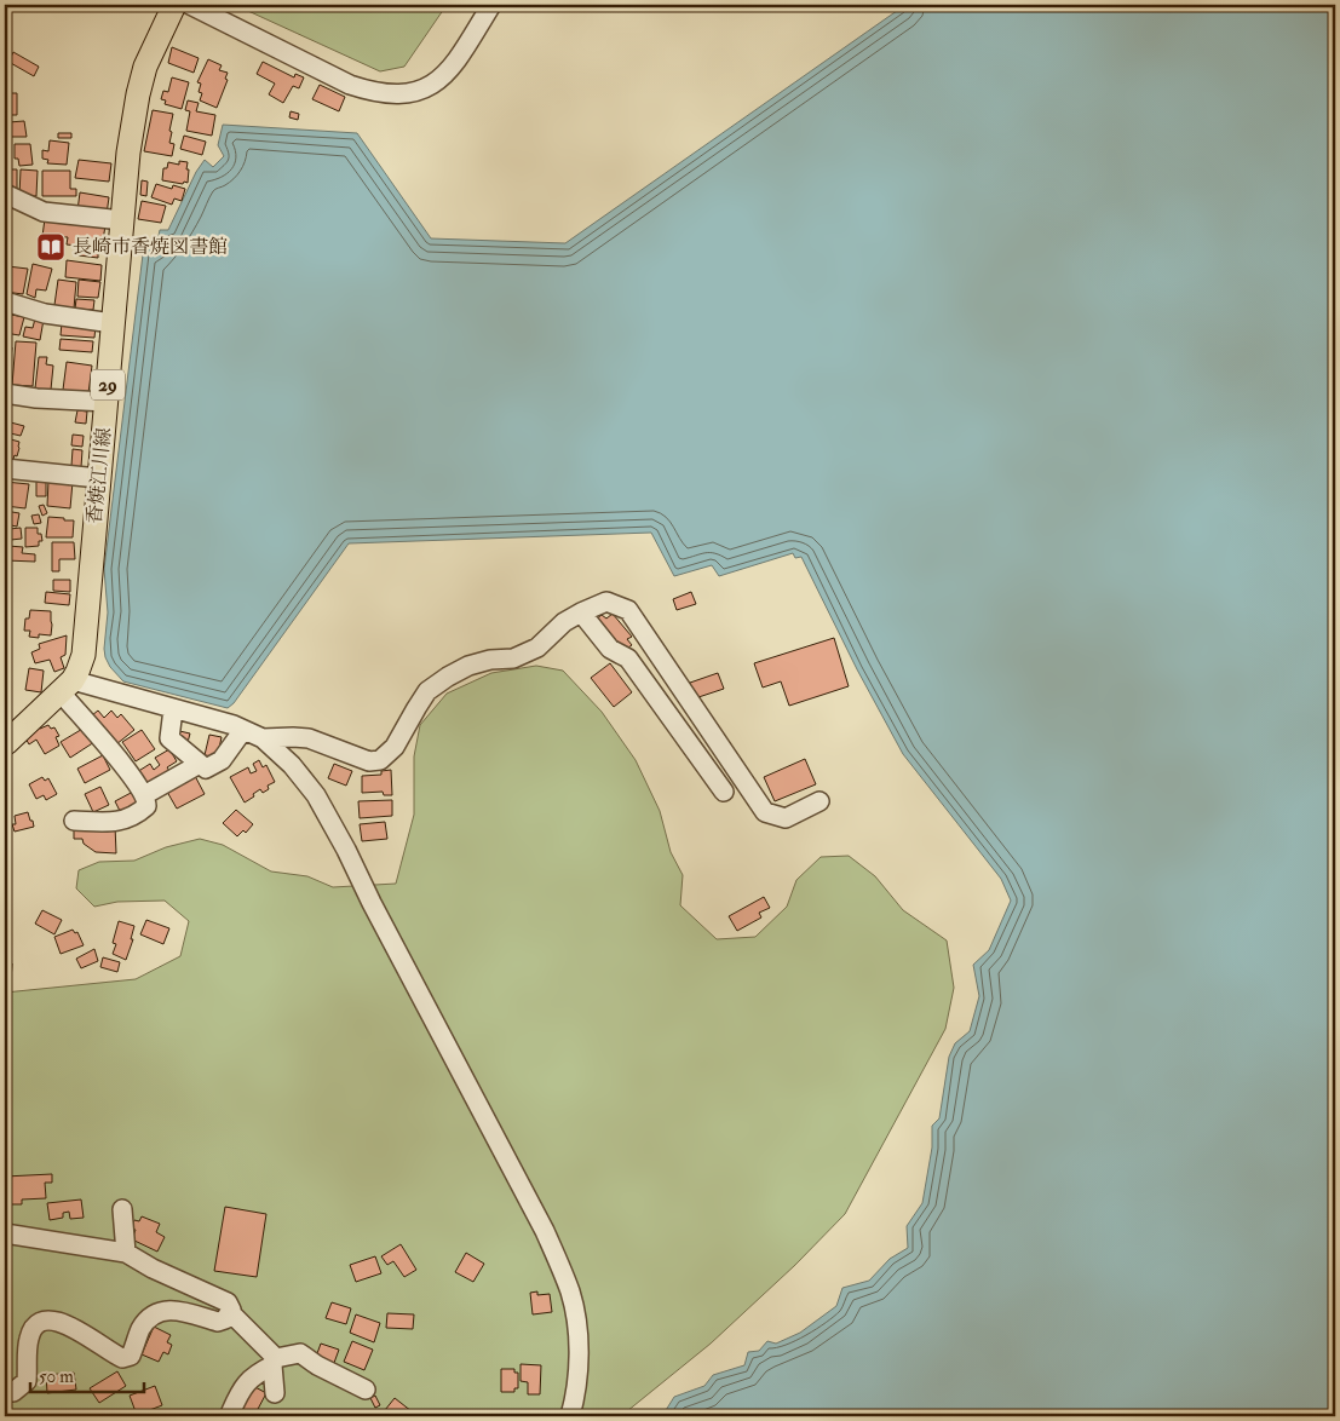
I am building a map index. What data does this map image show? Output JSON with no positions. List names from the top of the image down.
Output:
{
  "streets": {
    "main road": ["29", "香焼江川線"]
  },
  "places": {
    "library": ["長崎市香焼図書館"]
  },
  "scale_bar": "50 m"
}
